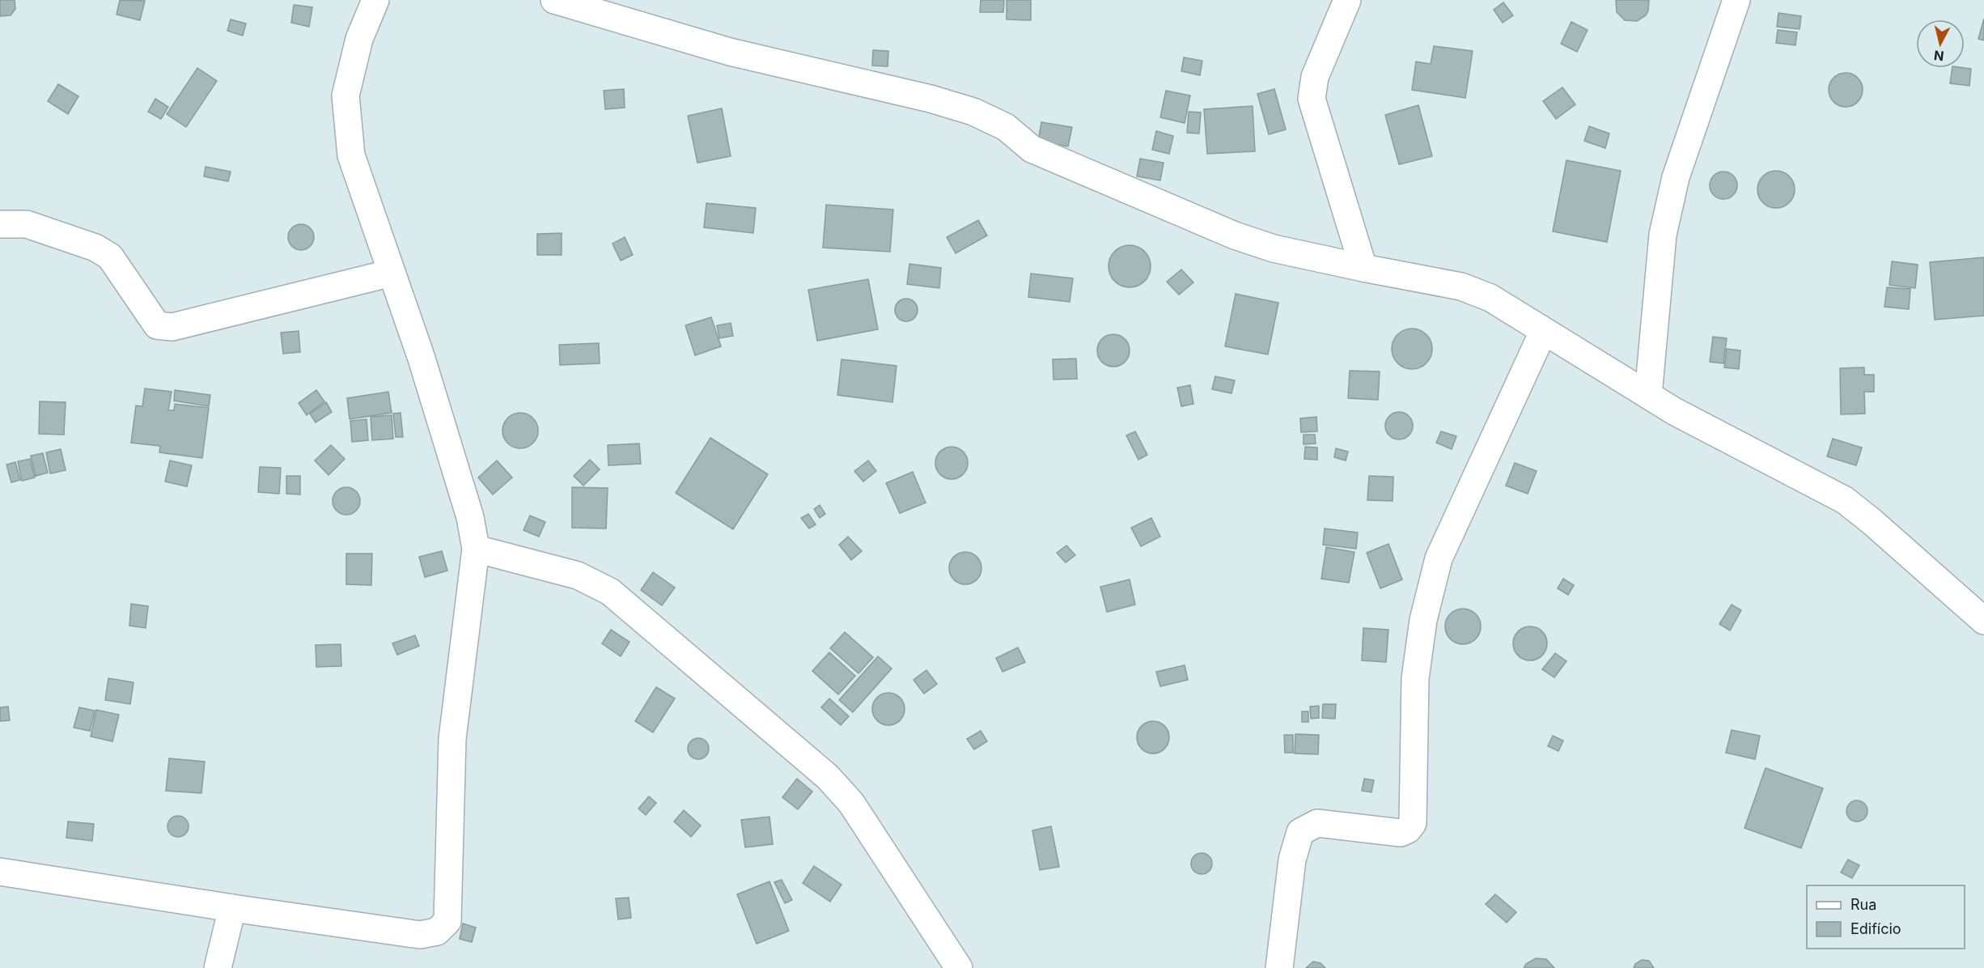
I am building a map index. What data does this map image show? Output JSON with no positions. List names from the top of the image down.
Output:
{
  "legend": ["Rua", "Edifício"],
  "north": "bottom"
}
